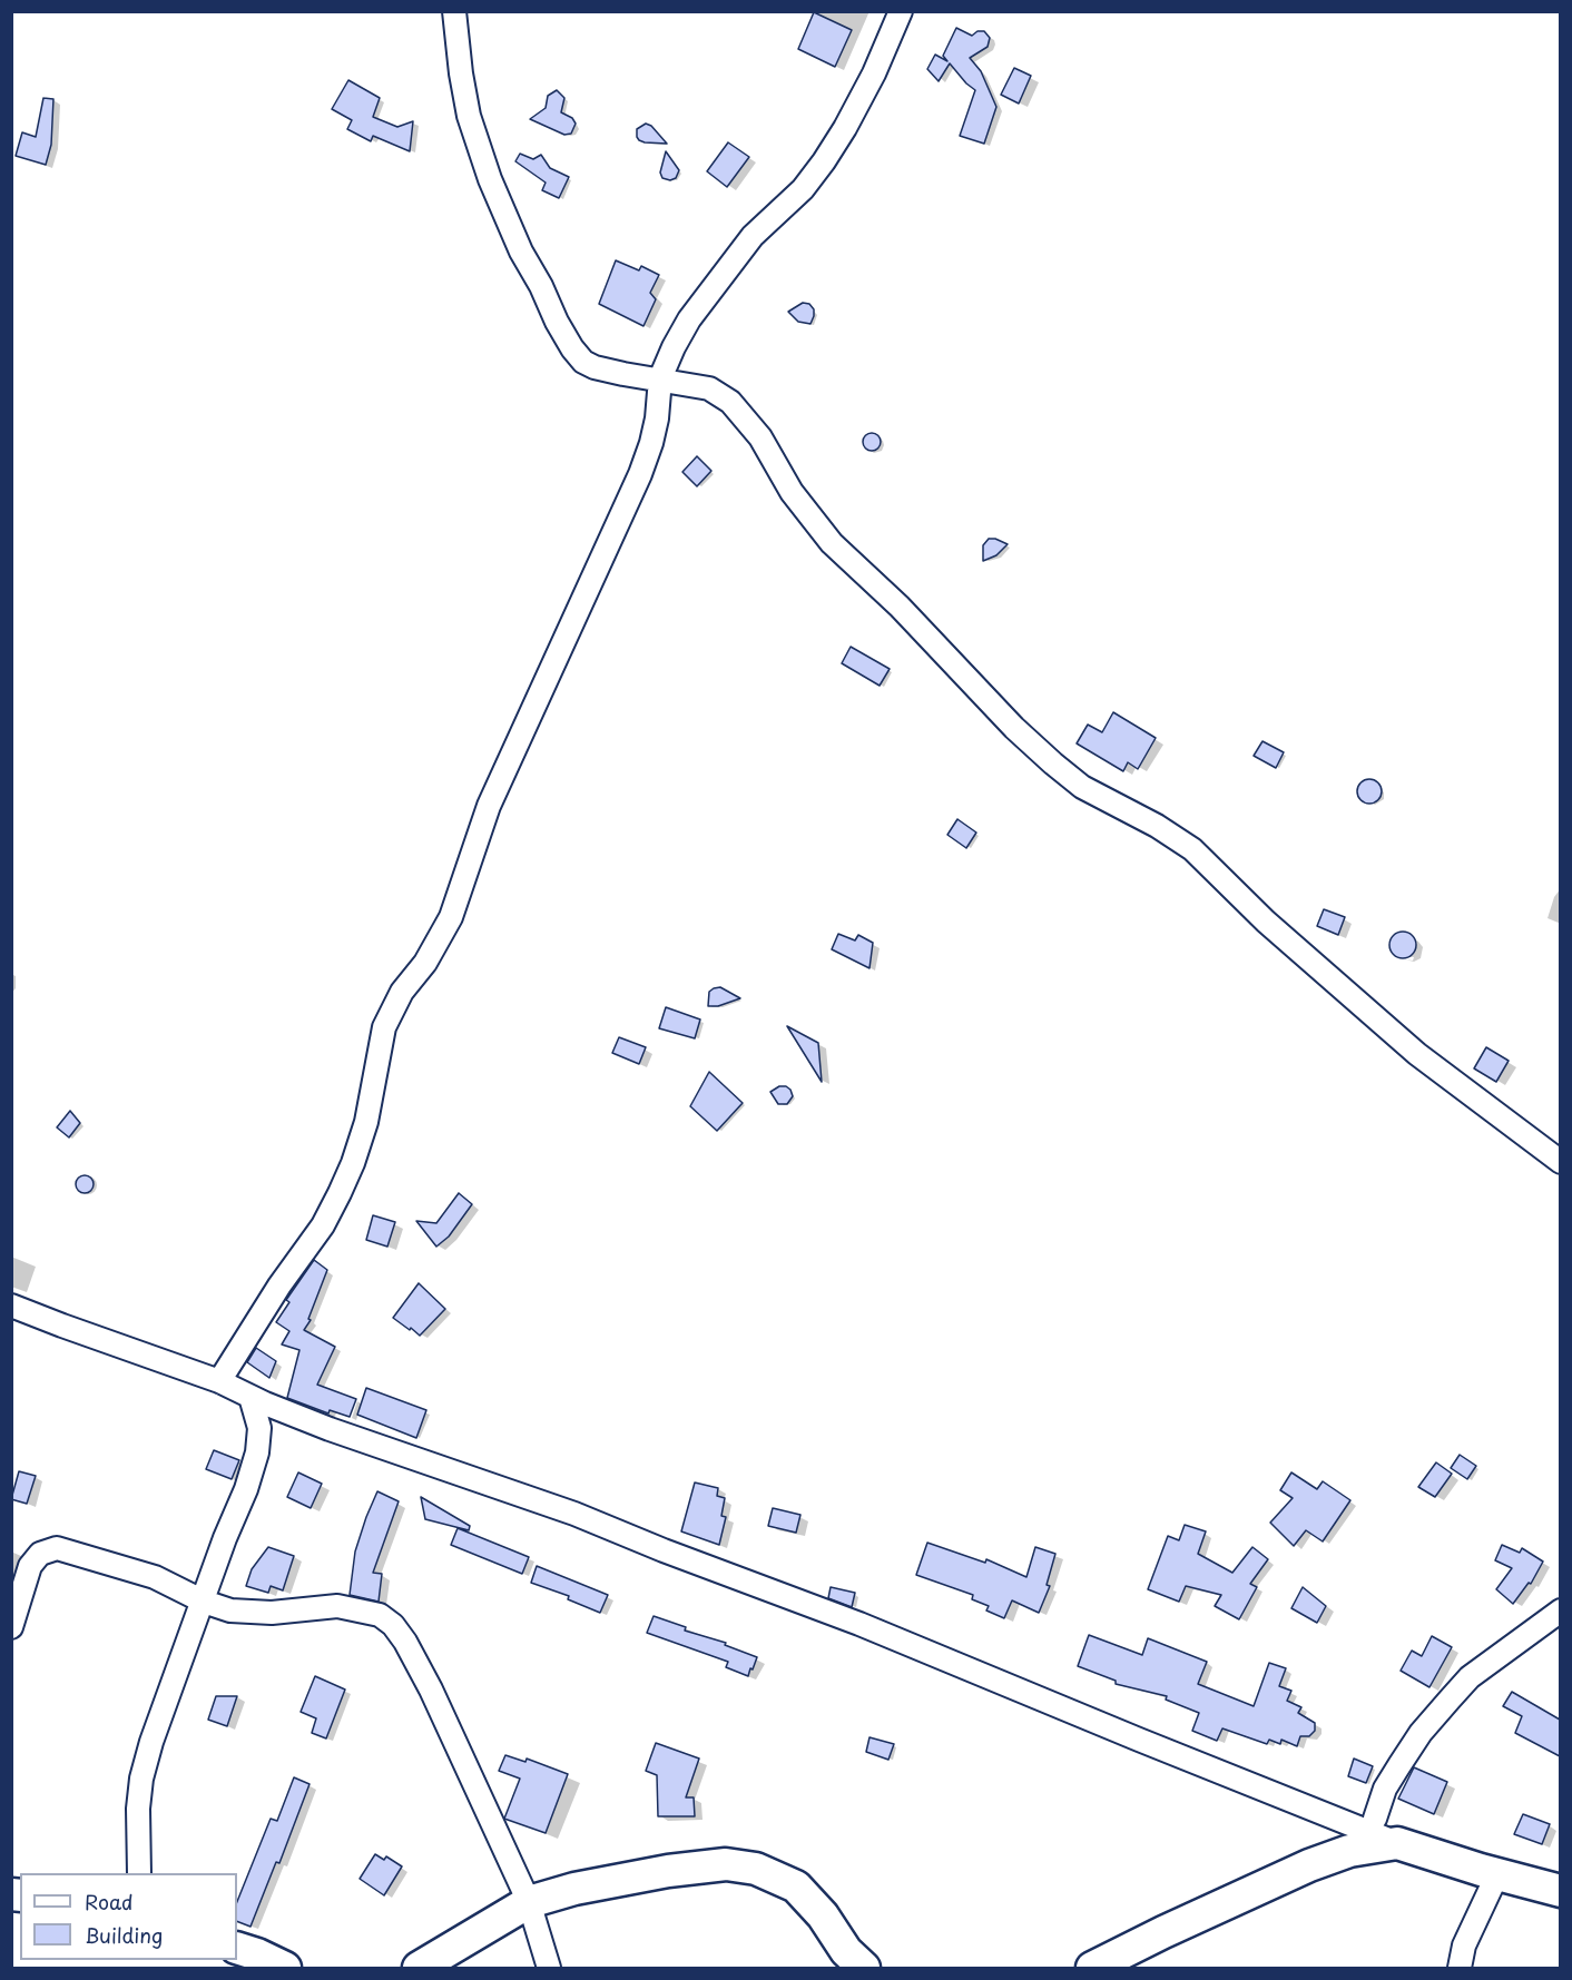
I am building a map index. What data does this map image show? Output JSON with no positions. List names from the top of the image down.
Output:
{
  "legend": ["Road", "Building"]
}
